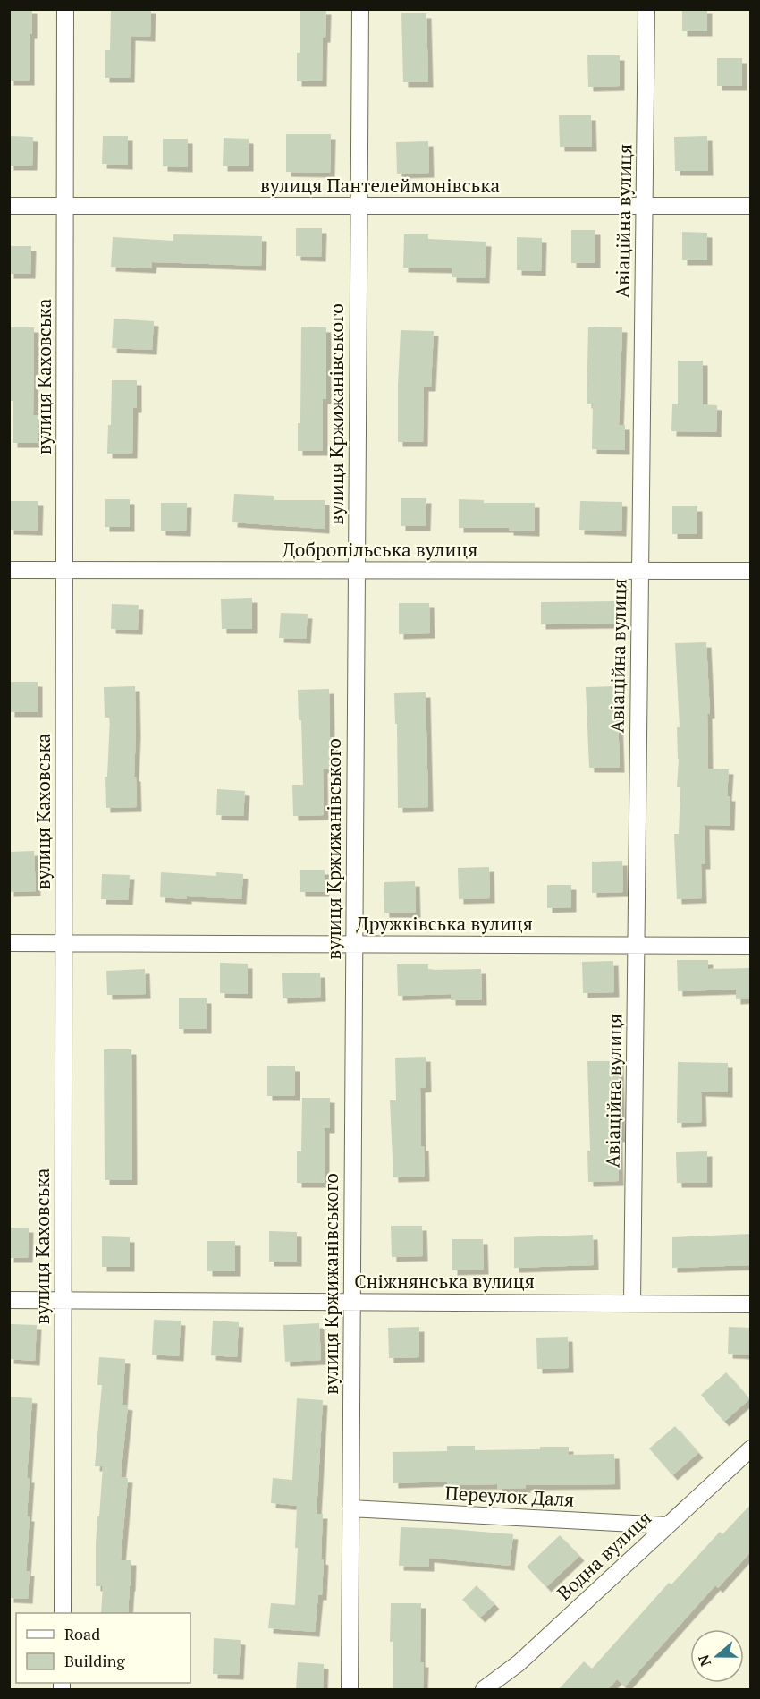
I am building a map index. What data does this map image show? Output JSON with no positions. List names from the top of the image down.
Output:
{
  "streets": {
    "street": [
      "вулиця Пантелеймонівська",
      "Авіаційна вулиця",
      "вулиця Каховська",
      "вулиця Кржижанівського",
      "Добропільська вулиця",
      "Дружківська вулиця",
      "Сніжнянська вулиця",
      "Переулок Даля",
      "Водна вулиця"
    ]
  },
  "crossings": [
    ["вулиця Пантелеймонівська", "Авіаційна вулиця"],
    ["вулиця Пантелеймонівська", "вулиця Каховська"],
    ["вулиця Пантелеймонівська", "вулиця Кржижанівського"],
    ["Авіаційна вулиця", "Добропільська вулиця"],
    ["Авіаційна вулиця", "Дружківська вулиця"],
    ["Авіаційна вулиця", "Сніжнянська вулиця"],
    ["вулиця Каховська", "Добропільська вулиця"],
    ["вулиця Каховська", "Дружківська вулиця"],
    ["вулиця Каховська", "Сніжнянська вулиця"],
    ["вулиця Кржижанівського", "Добропільська вулиця"],
    ["вулиця Кржижанівського", "Дружківська вулиця"],
    ["вулиця Кржижанівського", "Сніжнянська вулиця"],
    ["вулиця Кржижанівського", "Переулок Даля"],
    ["Переулок Даля", "Водна вулиця"]
  ],
  "legend": ["Road", "Building"],
  "north": "left"
}
